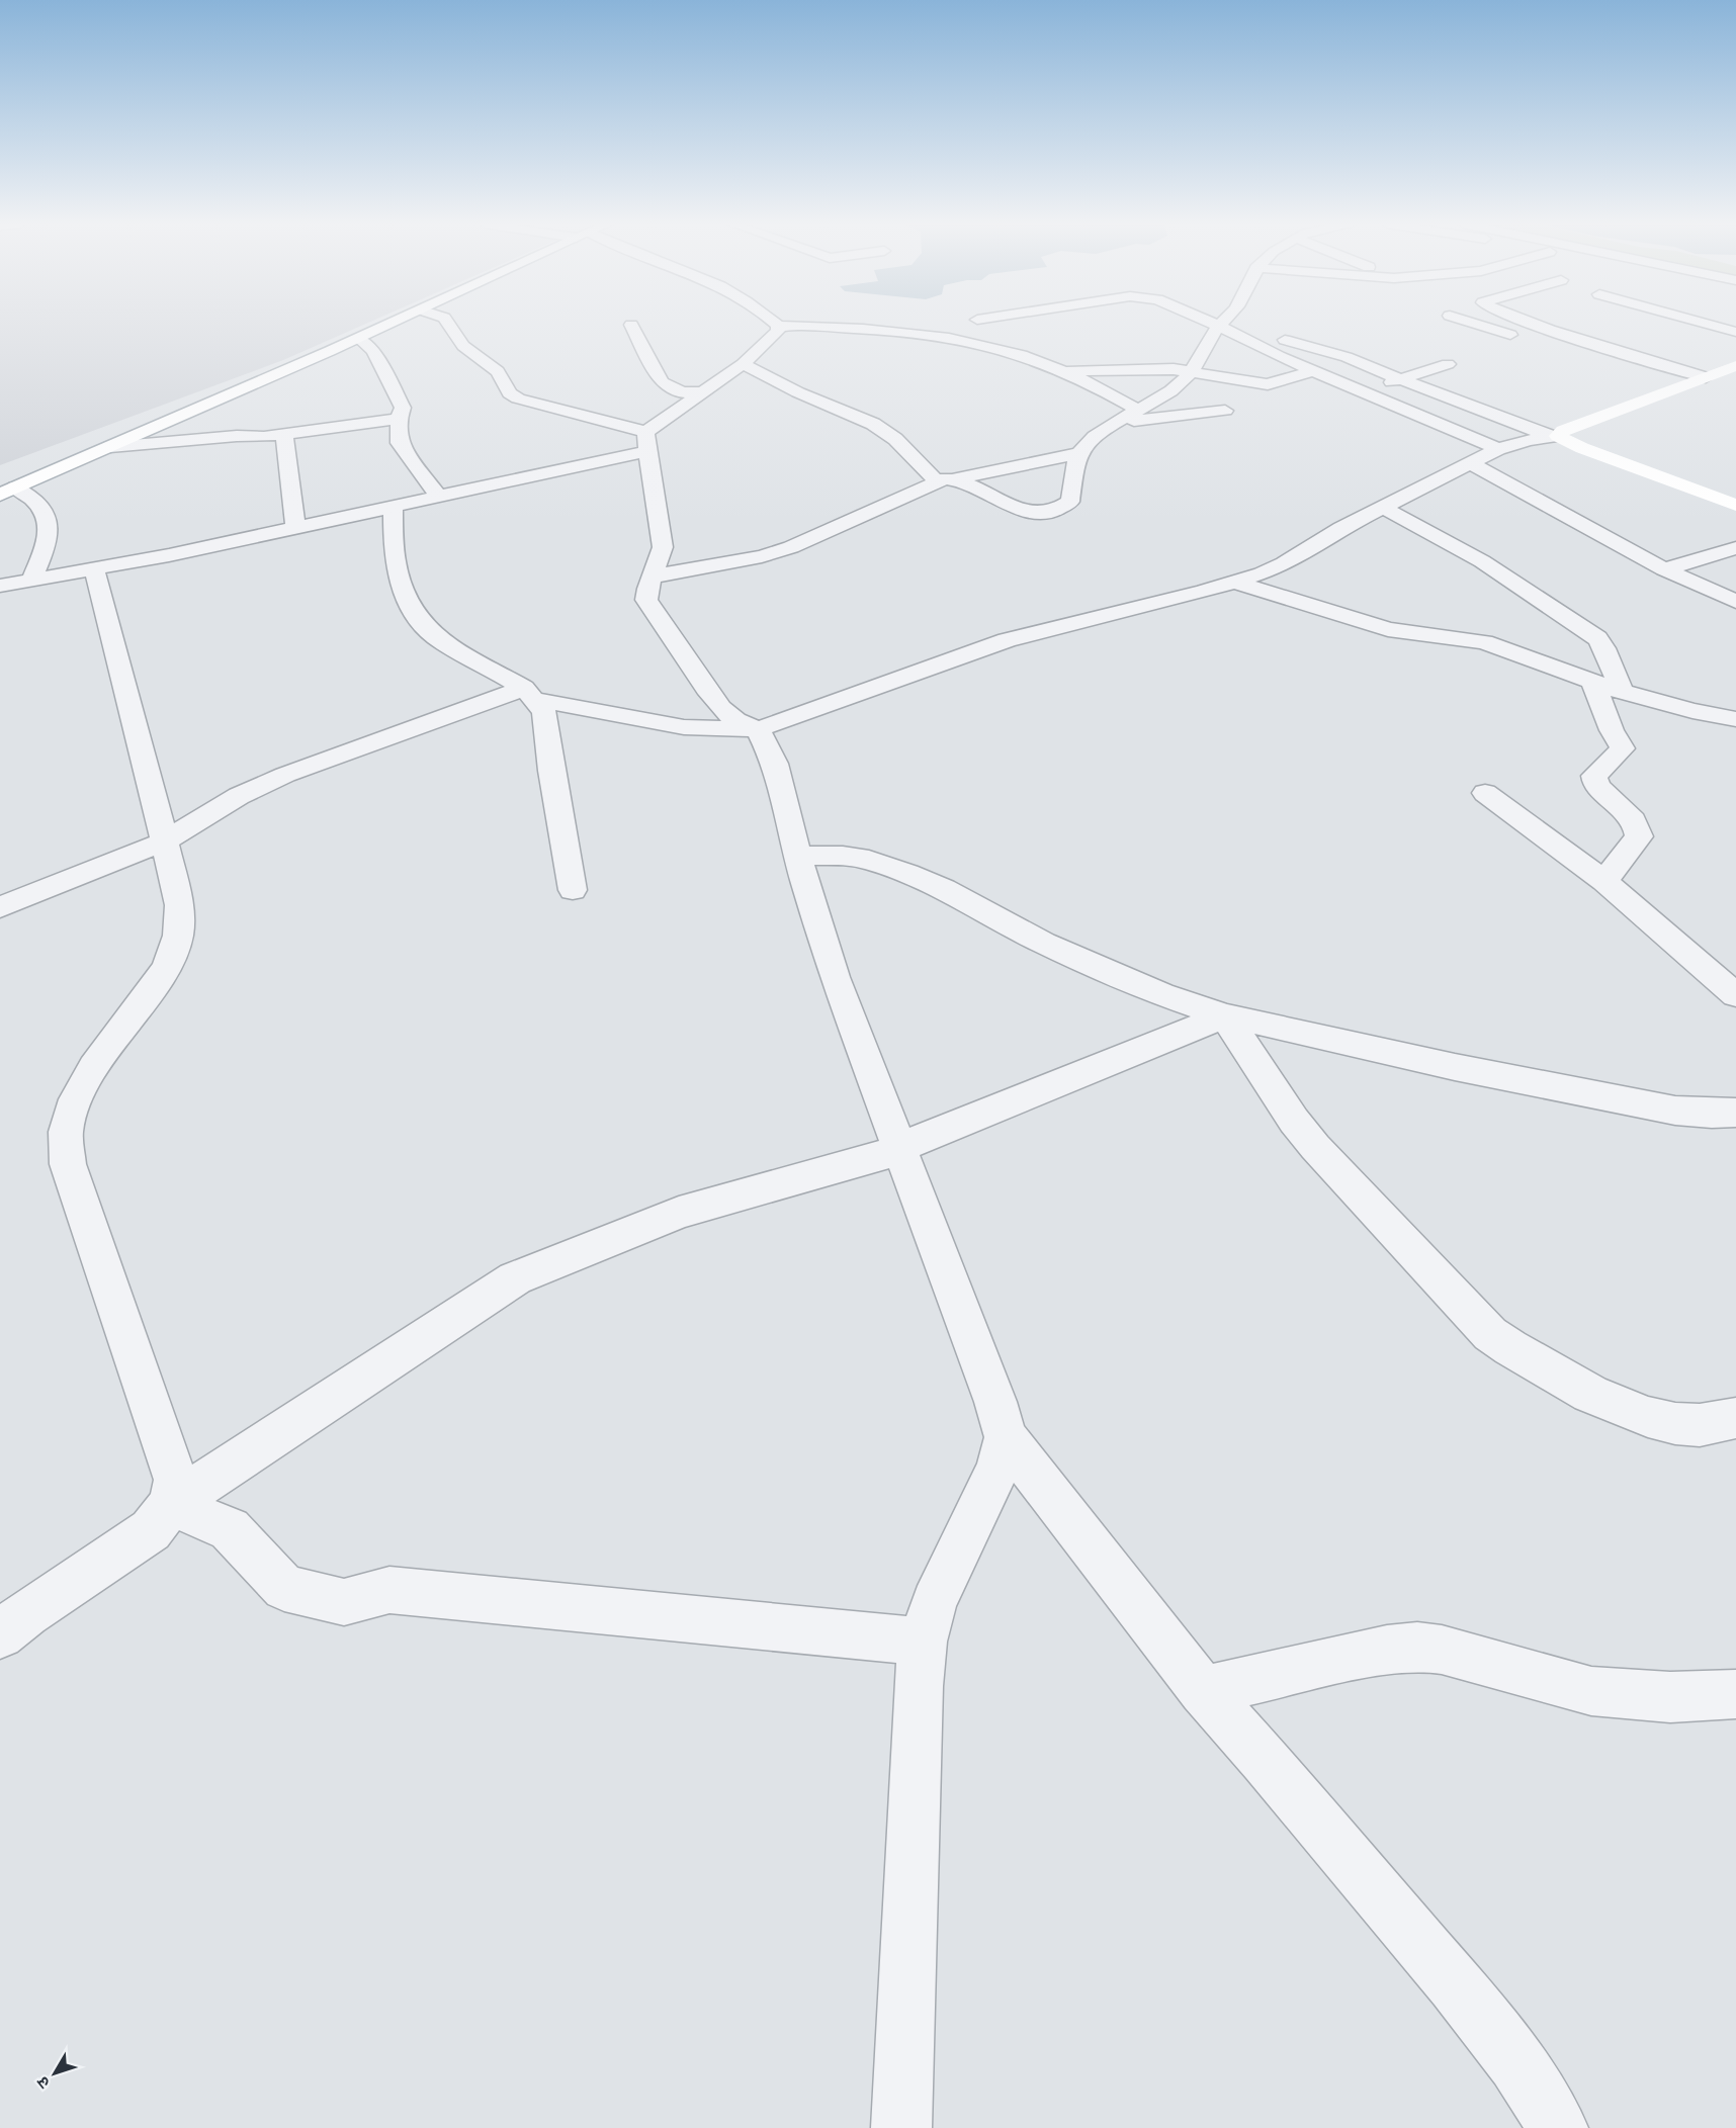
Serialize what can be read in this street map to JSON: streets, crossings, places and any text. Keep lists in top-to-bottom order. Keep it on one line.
{"north":"bottom left"}
